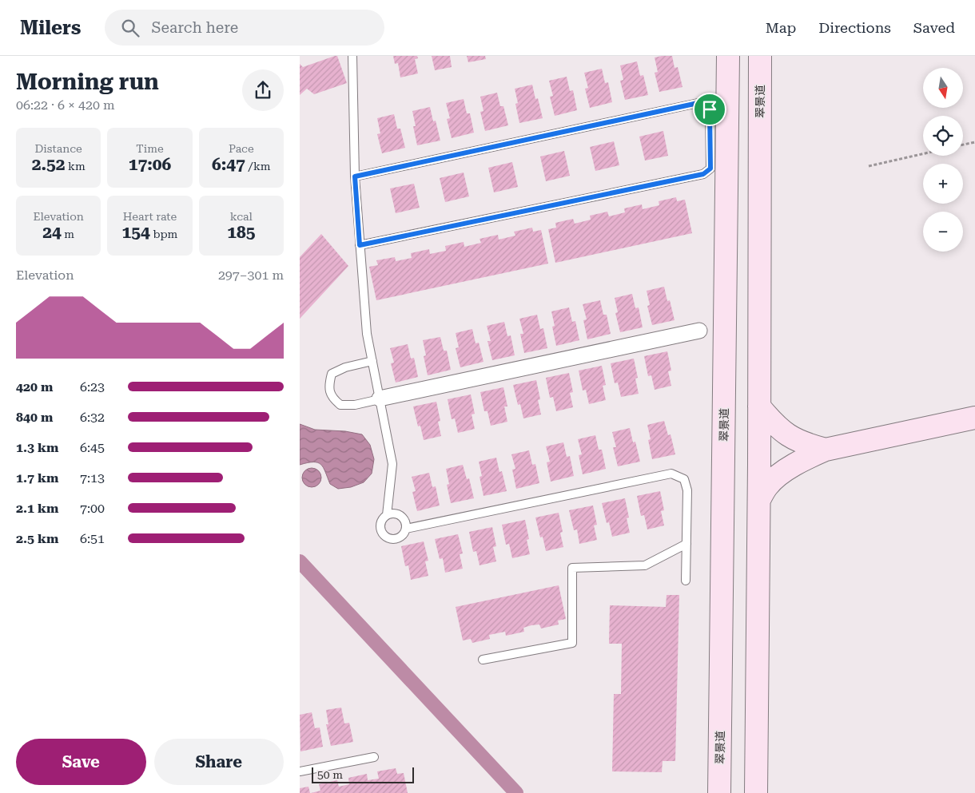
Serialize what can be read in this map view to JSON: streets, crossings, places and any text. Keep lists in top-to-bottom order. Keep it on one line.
{"streets":{"main road":["翠景道"]},"scale_bar":"50 m","north":"bottom","page":{"header":"Milers","search":"Search here","nav":["Map","Directions","Saved"],"heading":["Morning run","06:22 · 6 × 420 m"],"map_buttons":["+","−"],"stats":[["Distance","2.52 km"],["Time","17:06"],["Pace","6:47 /km"],["Elevation","24 m"],["Heart rate","154 bpm"],["kcal","185"]],"chart":["Elevation","297–301 m"],"list":[{"name":"420 m","note":"6:23"},{"name":"840 m","note":"6:32"},{"name":"1.3 km","note":"6:45"},{"name":"1.7 km","note":"7:13"},{"name":"2.1 km","note":"7:00"},{"name":"2.5 km","note":"6:51"}],"buttons":["Save","Share"],"scale":"50 m"}}
